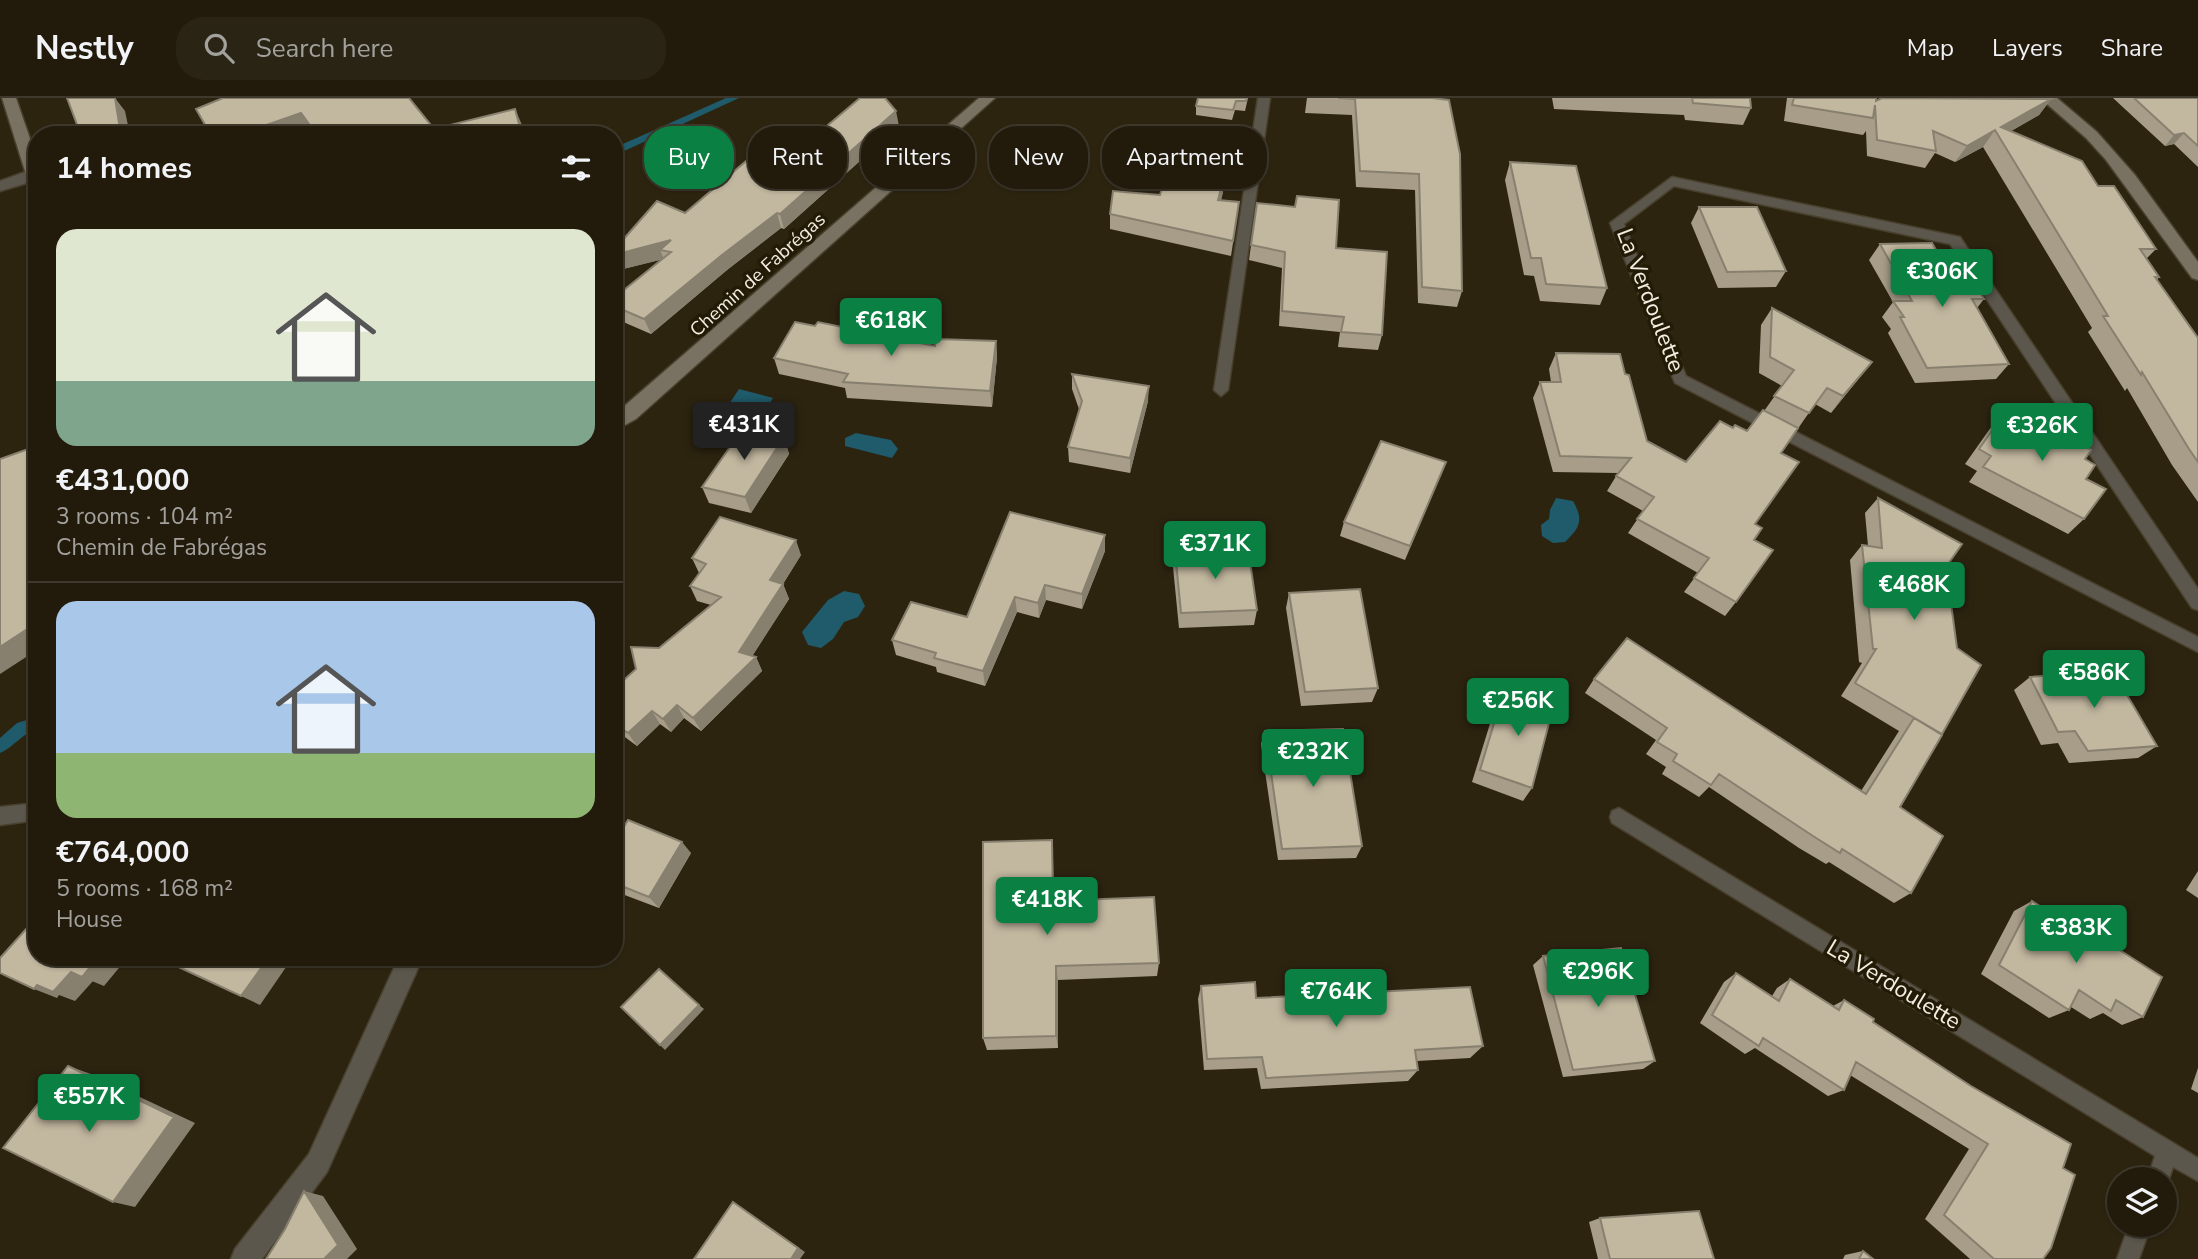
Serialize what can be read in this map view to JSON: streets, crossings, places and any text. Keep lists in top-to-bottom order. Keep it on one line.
{"streets":{"street":["Chemin de Fabrégas"],"lane":["La Verdoulette"]},"page":{"header":"Nestly","search":"Search here","nav":["Map","Layers","Share"],"chip":["Buy","Rent","Filters","New","Apartment"],"heading":"14 homes","list":[{"name":"€431,000","note":"3 rooms · 104 m² · Chemin de Fabrégas"},{"name":"€764,000","note":"5 rooms · 168 m² · House"}],"price":["€306K","€618K","€431K","€326K","€371K","€468K","€586K","€256K","€232K","€418K","€383K","€296K","€764K","€557K"]}}
